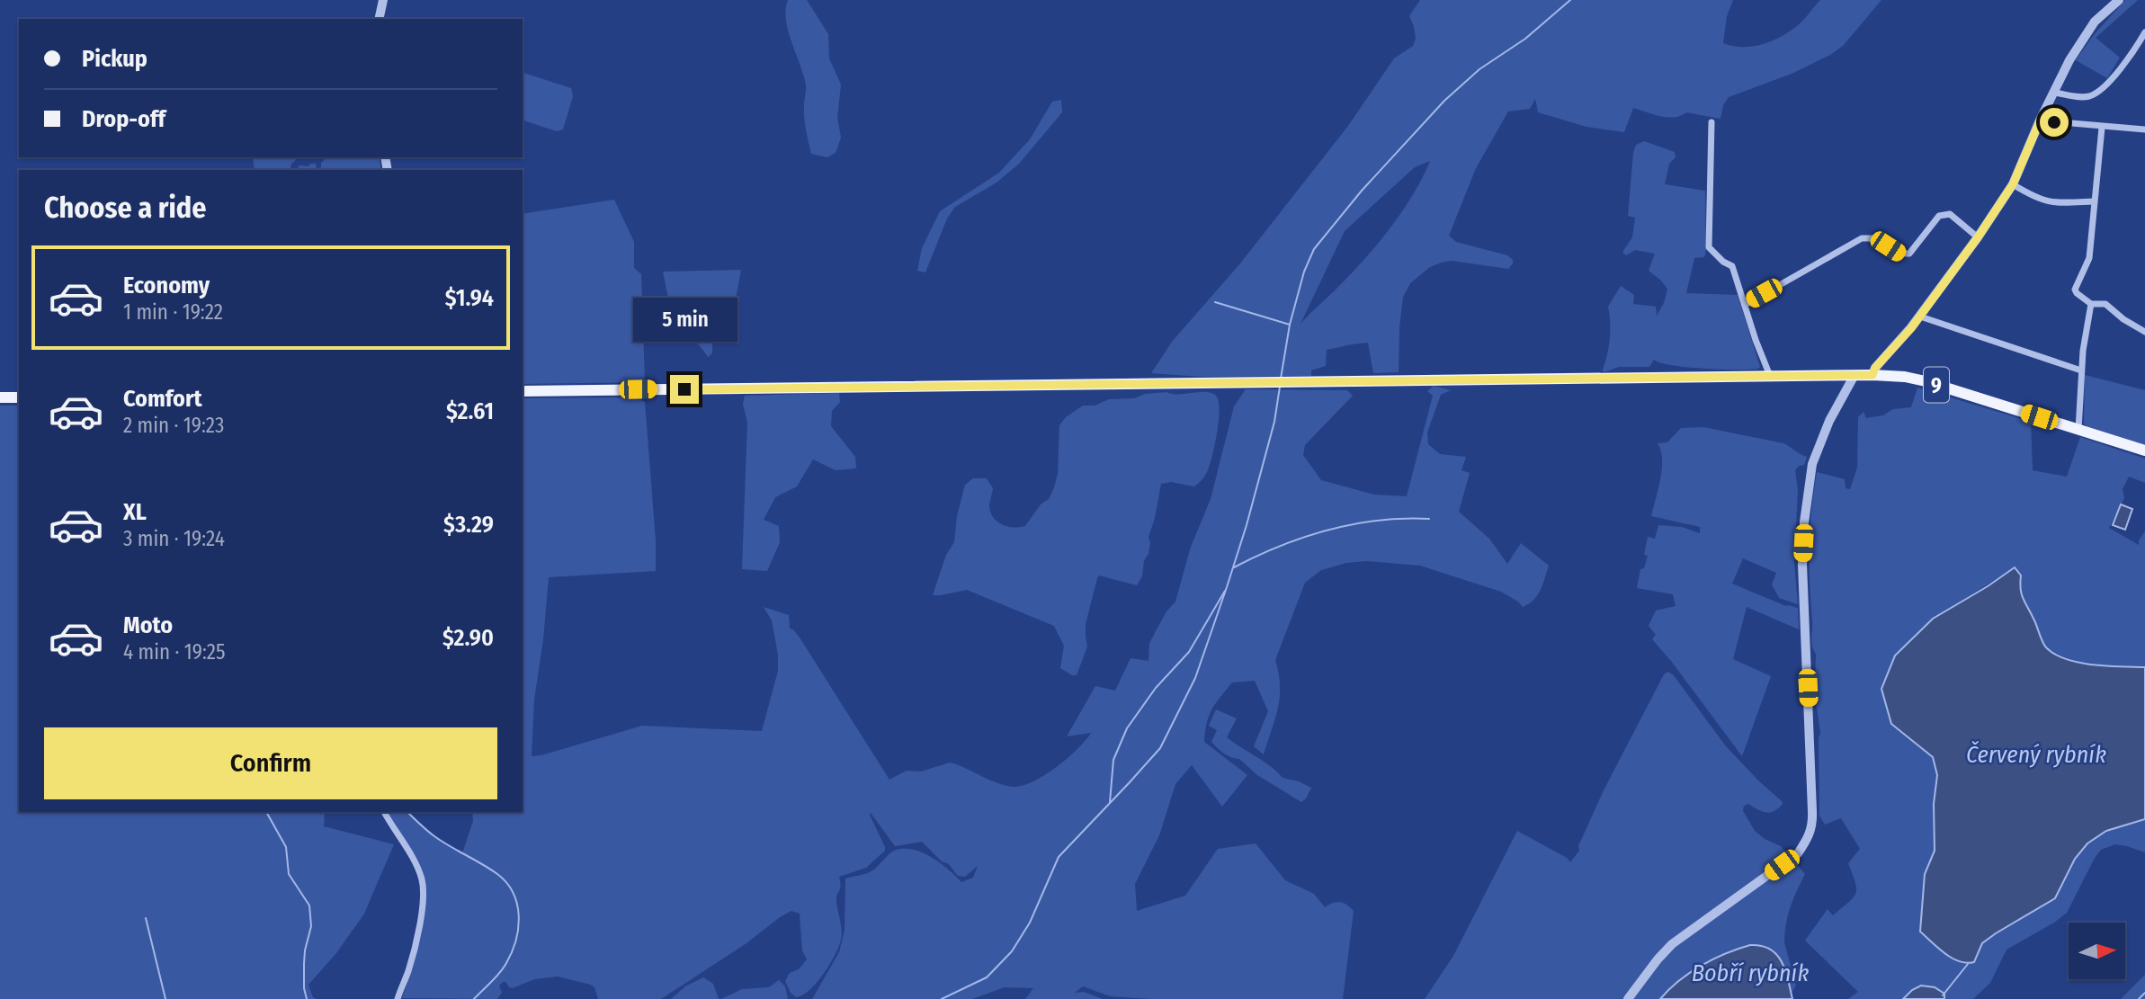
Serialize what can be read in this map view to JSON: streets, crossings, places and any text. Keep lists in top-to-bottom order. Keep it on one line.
{"streets":{"main road":["9"]},"water":["Červený rybník","Bobří rybník"],"north":"right","page":{"banner":["Pickup","Drop-off"],"heading":"Choose a ride","list":[{"name":"Economy","note":"1 min · 19:22","value":"$1.94"},{"name":"Comfort","note":"2 min · 19:23","value":"$2.61"},{"name":"XL","note":"3 min · 19:24","value":"$3.29"},{"name":"Moto","note":"4 min · 19:25","value":"$2.90"}],"bubble":"5 min","buttons":"Confirm"}}
